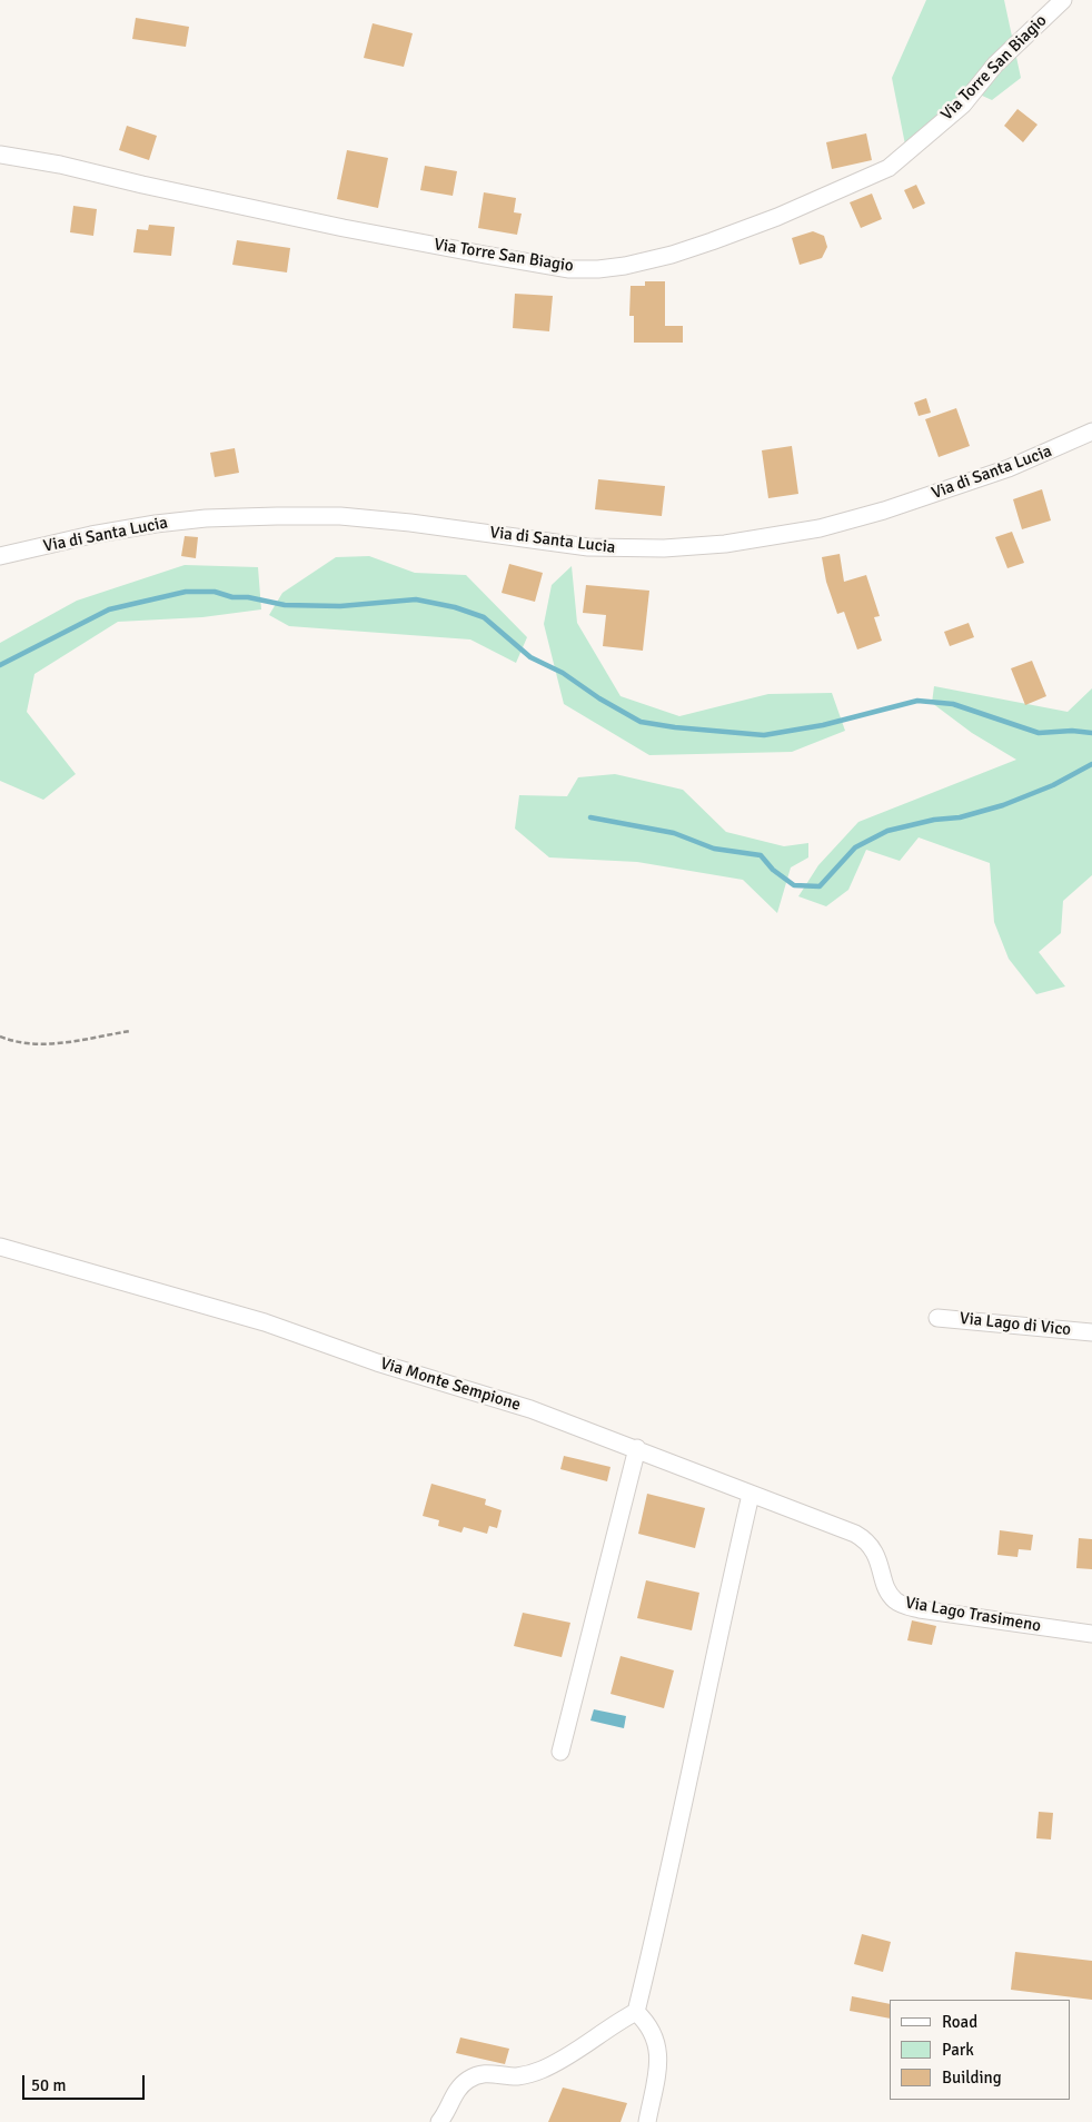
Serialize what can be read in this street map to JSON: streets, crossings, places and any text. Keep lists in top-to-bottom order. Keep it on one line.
{"streets":{"street":["Via Torre San Biagio","Via di Santa Lucia","Via Lago di Vico","Via Monte Sempione","Via Lago Trasimeno"]},"crossings":[["Via Monte Sempione","Via Lago Trasimeno"]],"legend":["Road","Park","Building"],"scale_bar":"50 m"}
